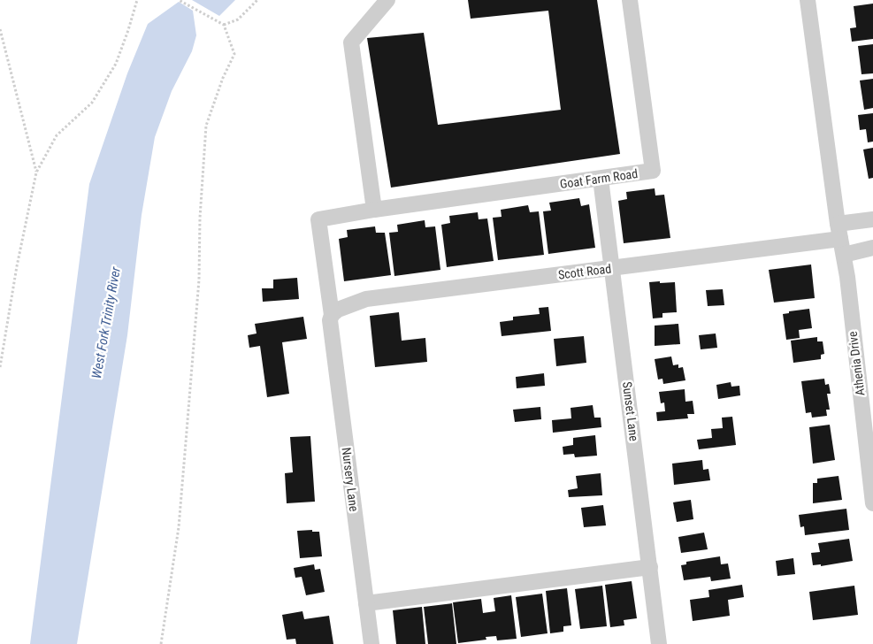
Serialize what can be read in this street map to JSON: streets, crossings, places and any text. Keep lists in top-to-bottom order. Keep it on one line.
{"streets":{"street":["Goat Farm Road","Scott Road","Athenia Drive","Sunset Lane","Nursery Lane"]},"crossings":[["Goat Farm Road","Scott Road"],["Goat Farm Road","Sunset Lane"],["Goat Farm Road","Nursery Lane"],["Scott Road","Athenia Drive"],["Scott Road","Sunset Lane"],["Scott Road","Nursery Lane"]],"water":["West Fork Trinity River"]}
